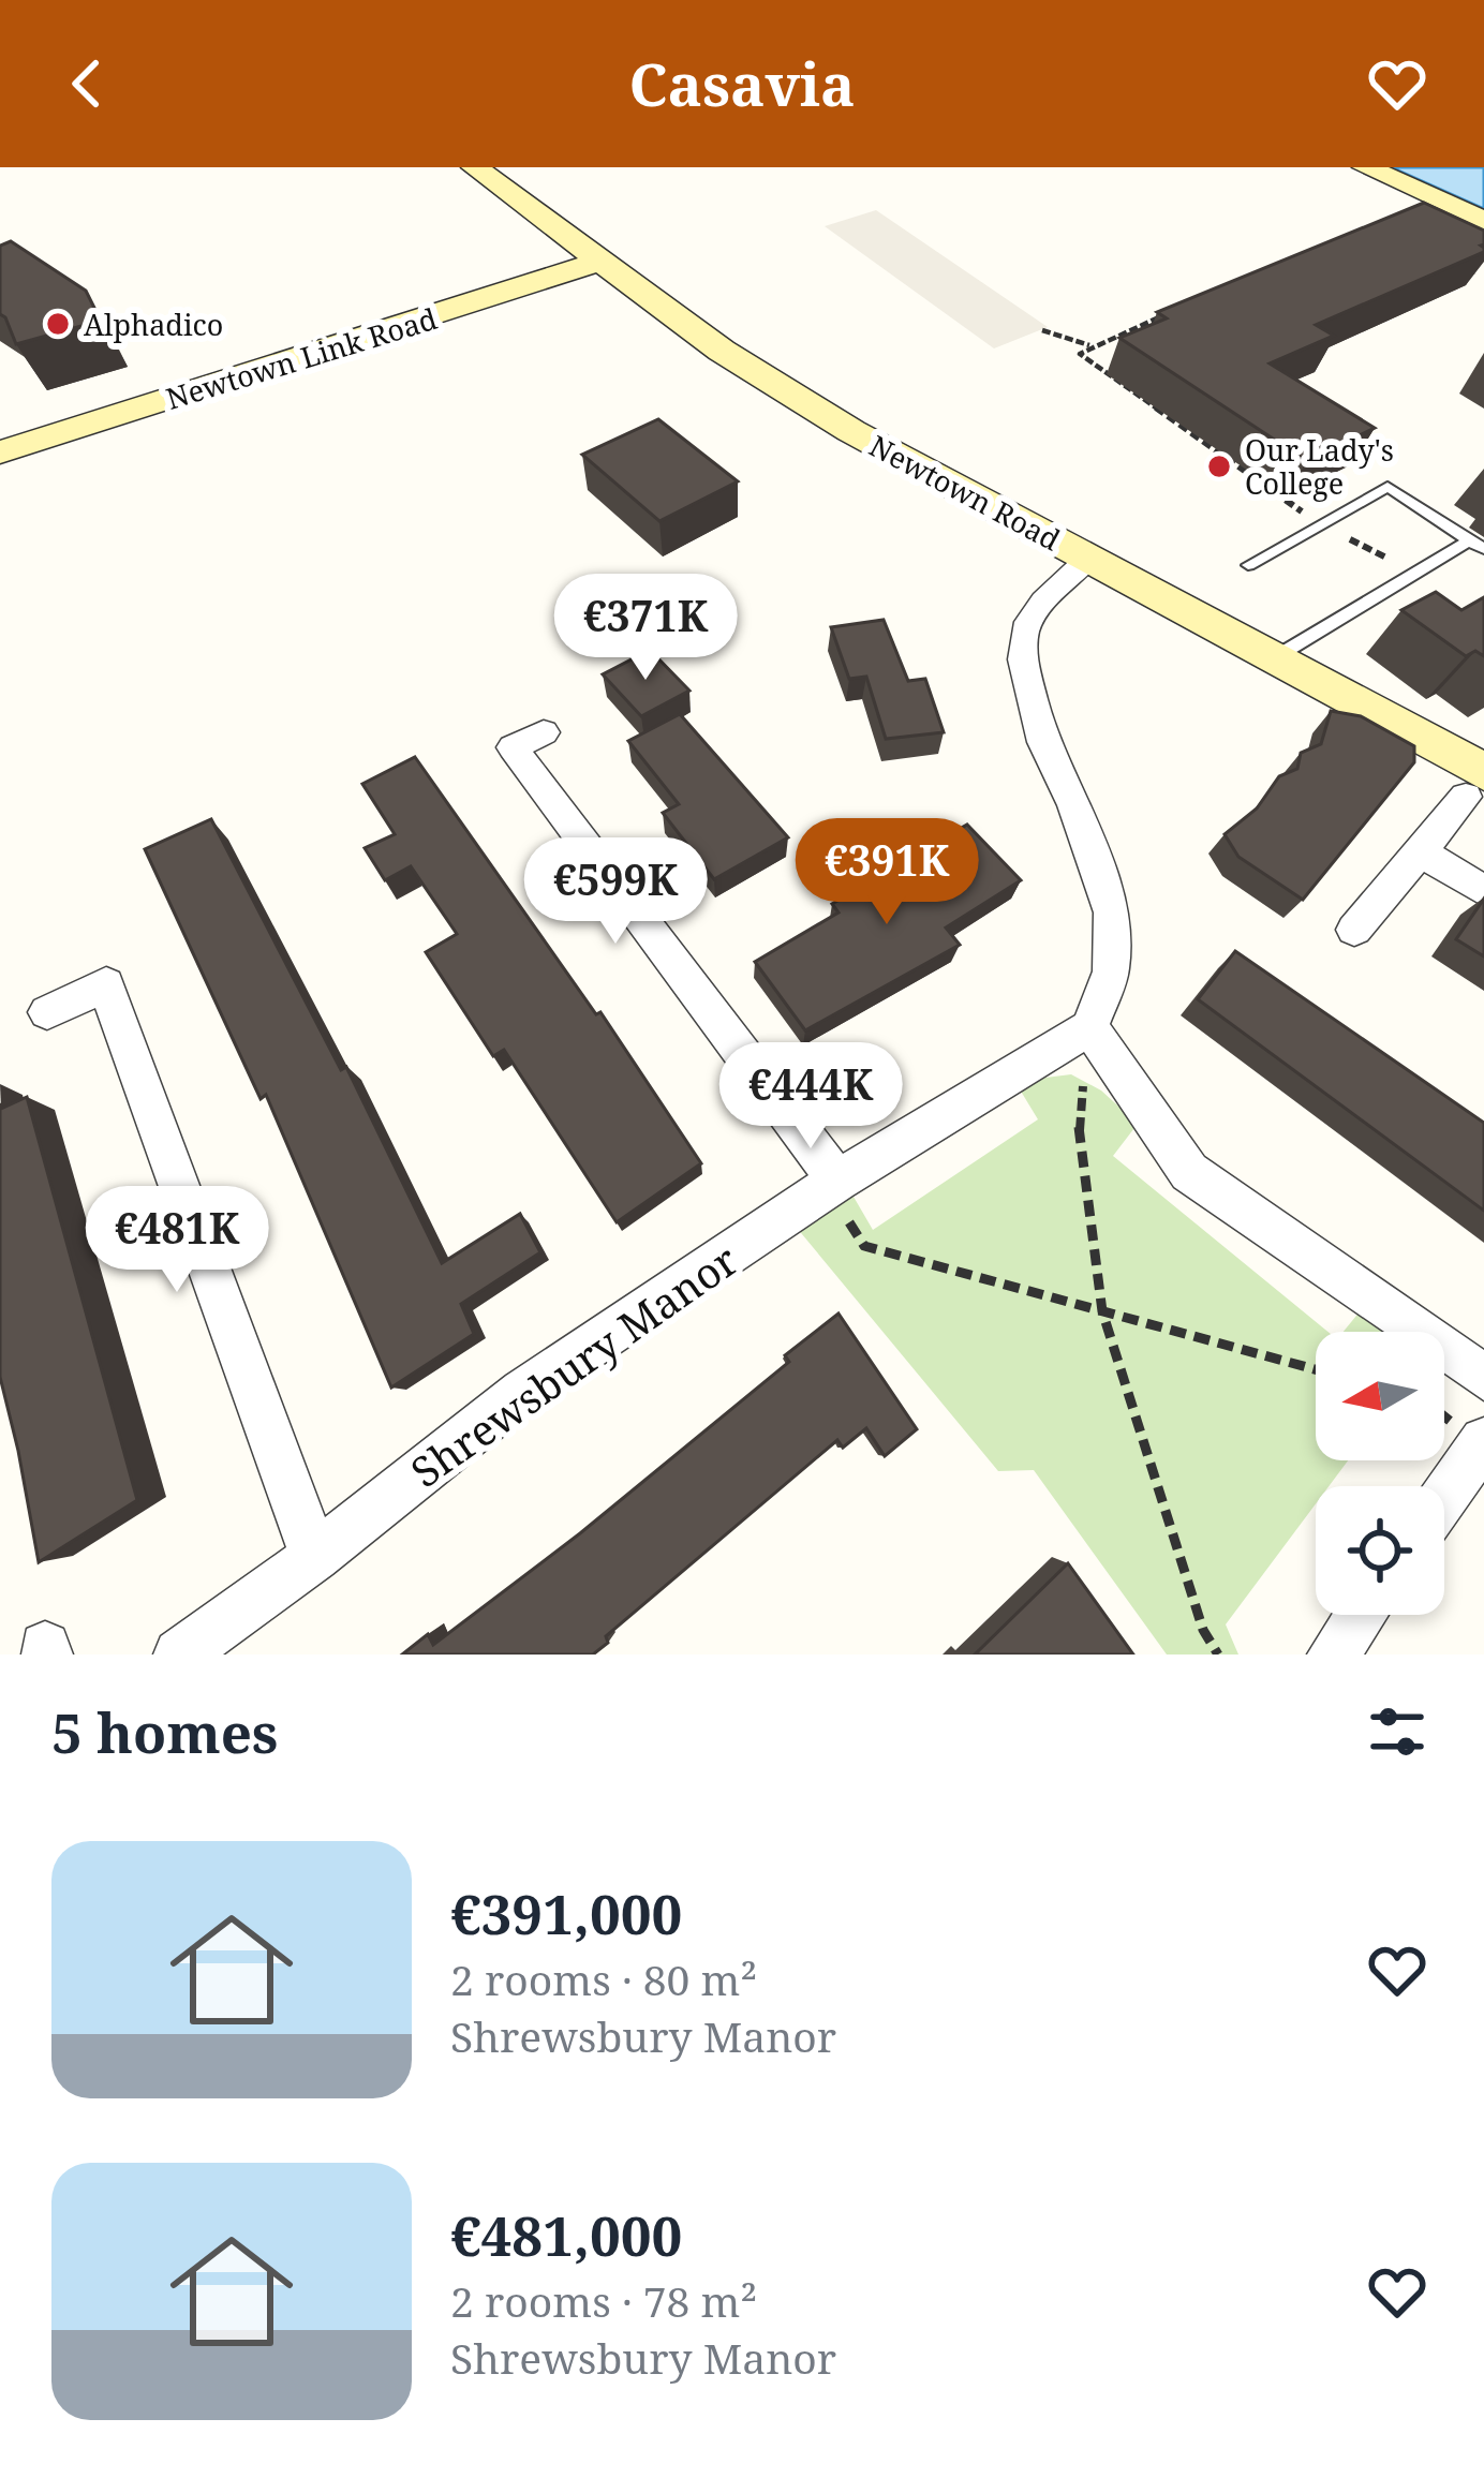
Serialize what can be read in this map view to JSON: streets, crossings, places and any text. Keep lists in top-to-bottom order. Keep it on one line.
{"streets":{"street":["Newtown Link Road","Newtown Road","Shrewsbury Manor"]},"crossings":[["Newtown Link Road","Newtown Road"]],"places":["Alphadico","Our Lady's College"],"north":"left","page":{"header":"Casavia","price":["€371K","€391K","€599K","€444K","€481K"],"heading":"5 homes","list":[{"name":"€391,000","note":"2 rooms · 80 m² · Shrewsbury Manor"},{"name":"€481,000","note":"2 rooms · 78 m² · Shrewsbury Manor"}]}}
